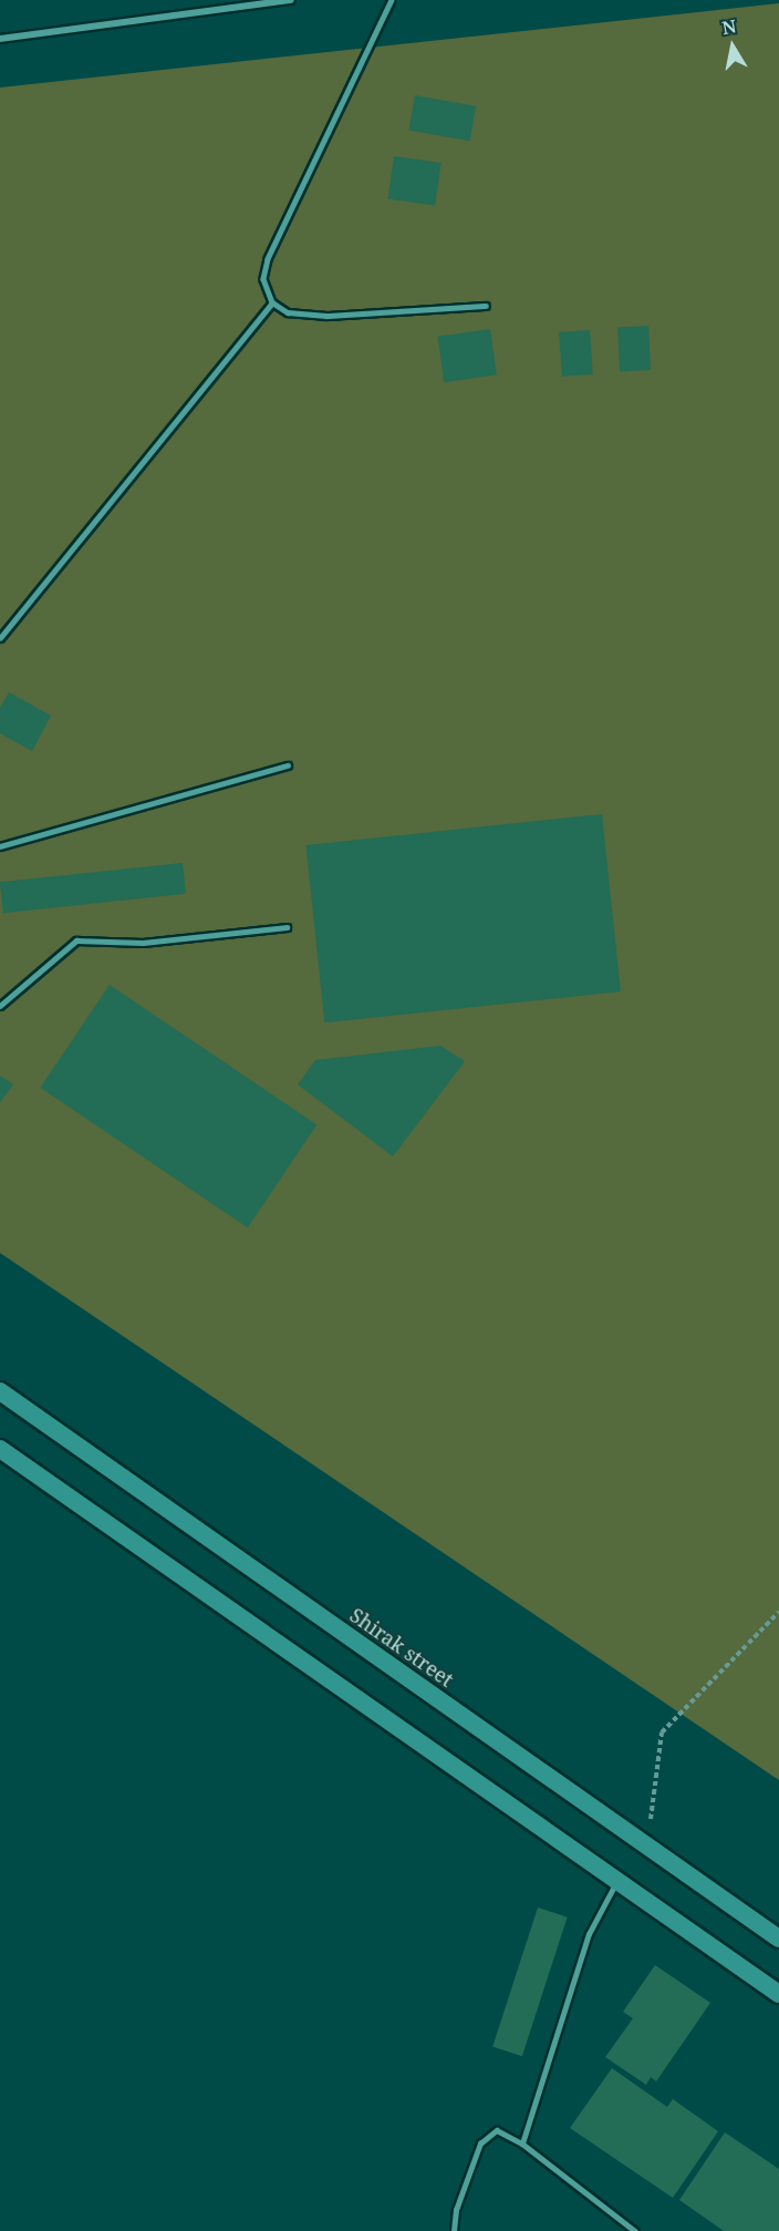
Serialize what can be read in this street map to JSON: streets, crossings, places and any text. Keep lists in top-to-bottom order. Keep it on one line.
{"streets":{"highway":["Shirak street"]},"north":"top"}
